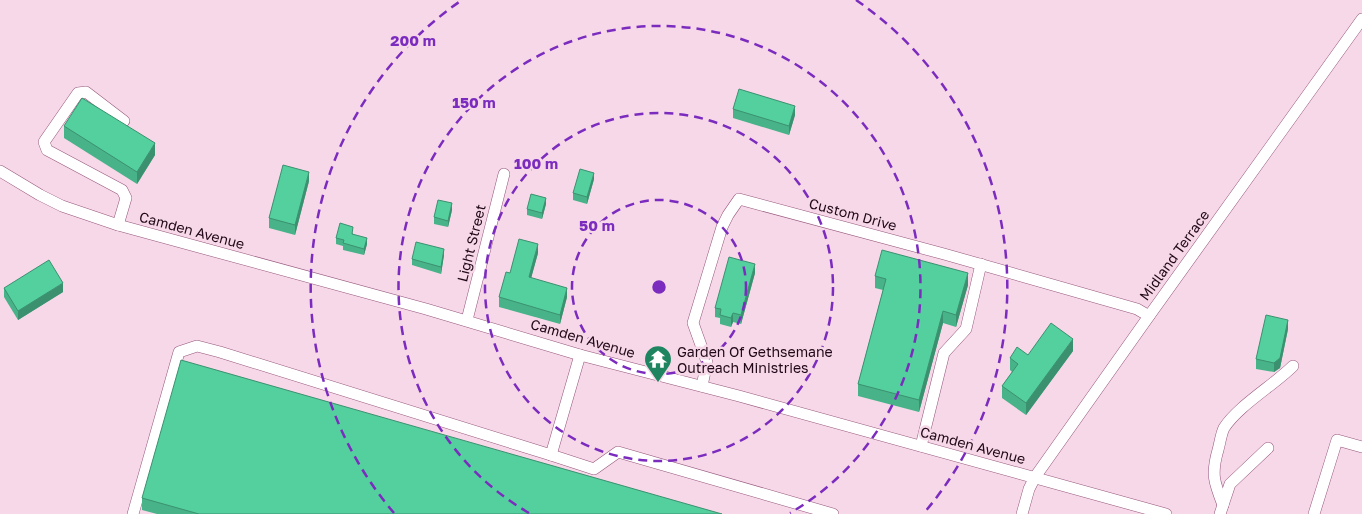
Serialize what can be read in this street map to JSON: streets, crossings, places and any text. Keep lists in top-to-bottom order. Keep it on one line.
{"streets":{"street":["Custom Drive","Camden Avenue","Light Street","Midland Terrace"]},"crossings":[["Custom Drive","Camden Avenue"],["Custom Drive","Midland Terrace"],["Camden Avenue","Light Street"],["Camden Avenue","Midland Terrace"]],"places":{"temple":["Garden Of Gethsemane Outreach Ministries"]},"rings":["200 m","150 m","100 m","50 m"]}
